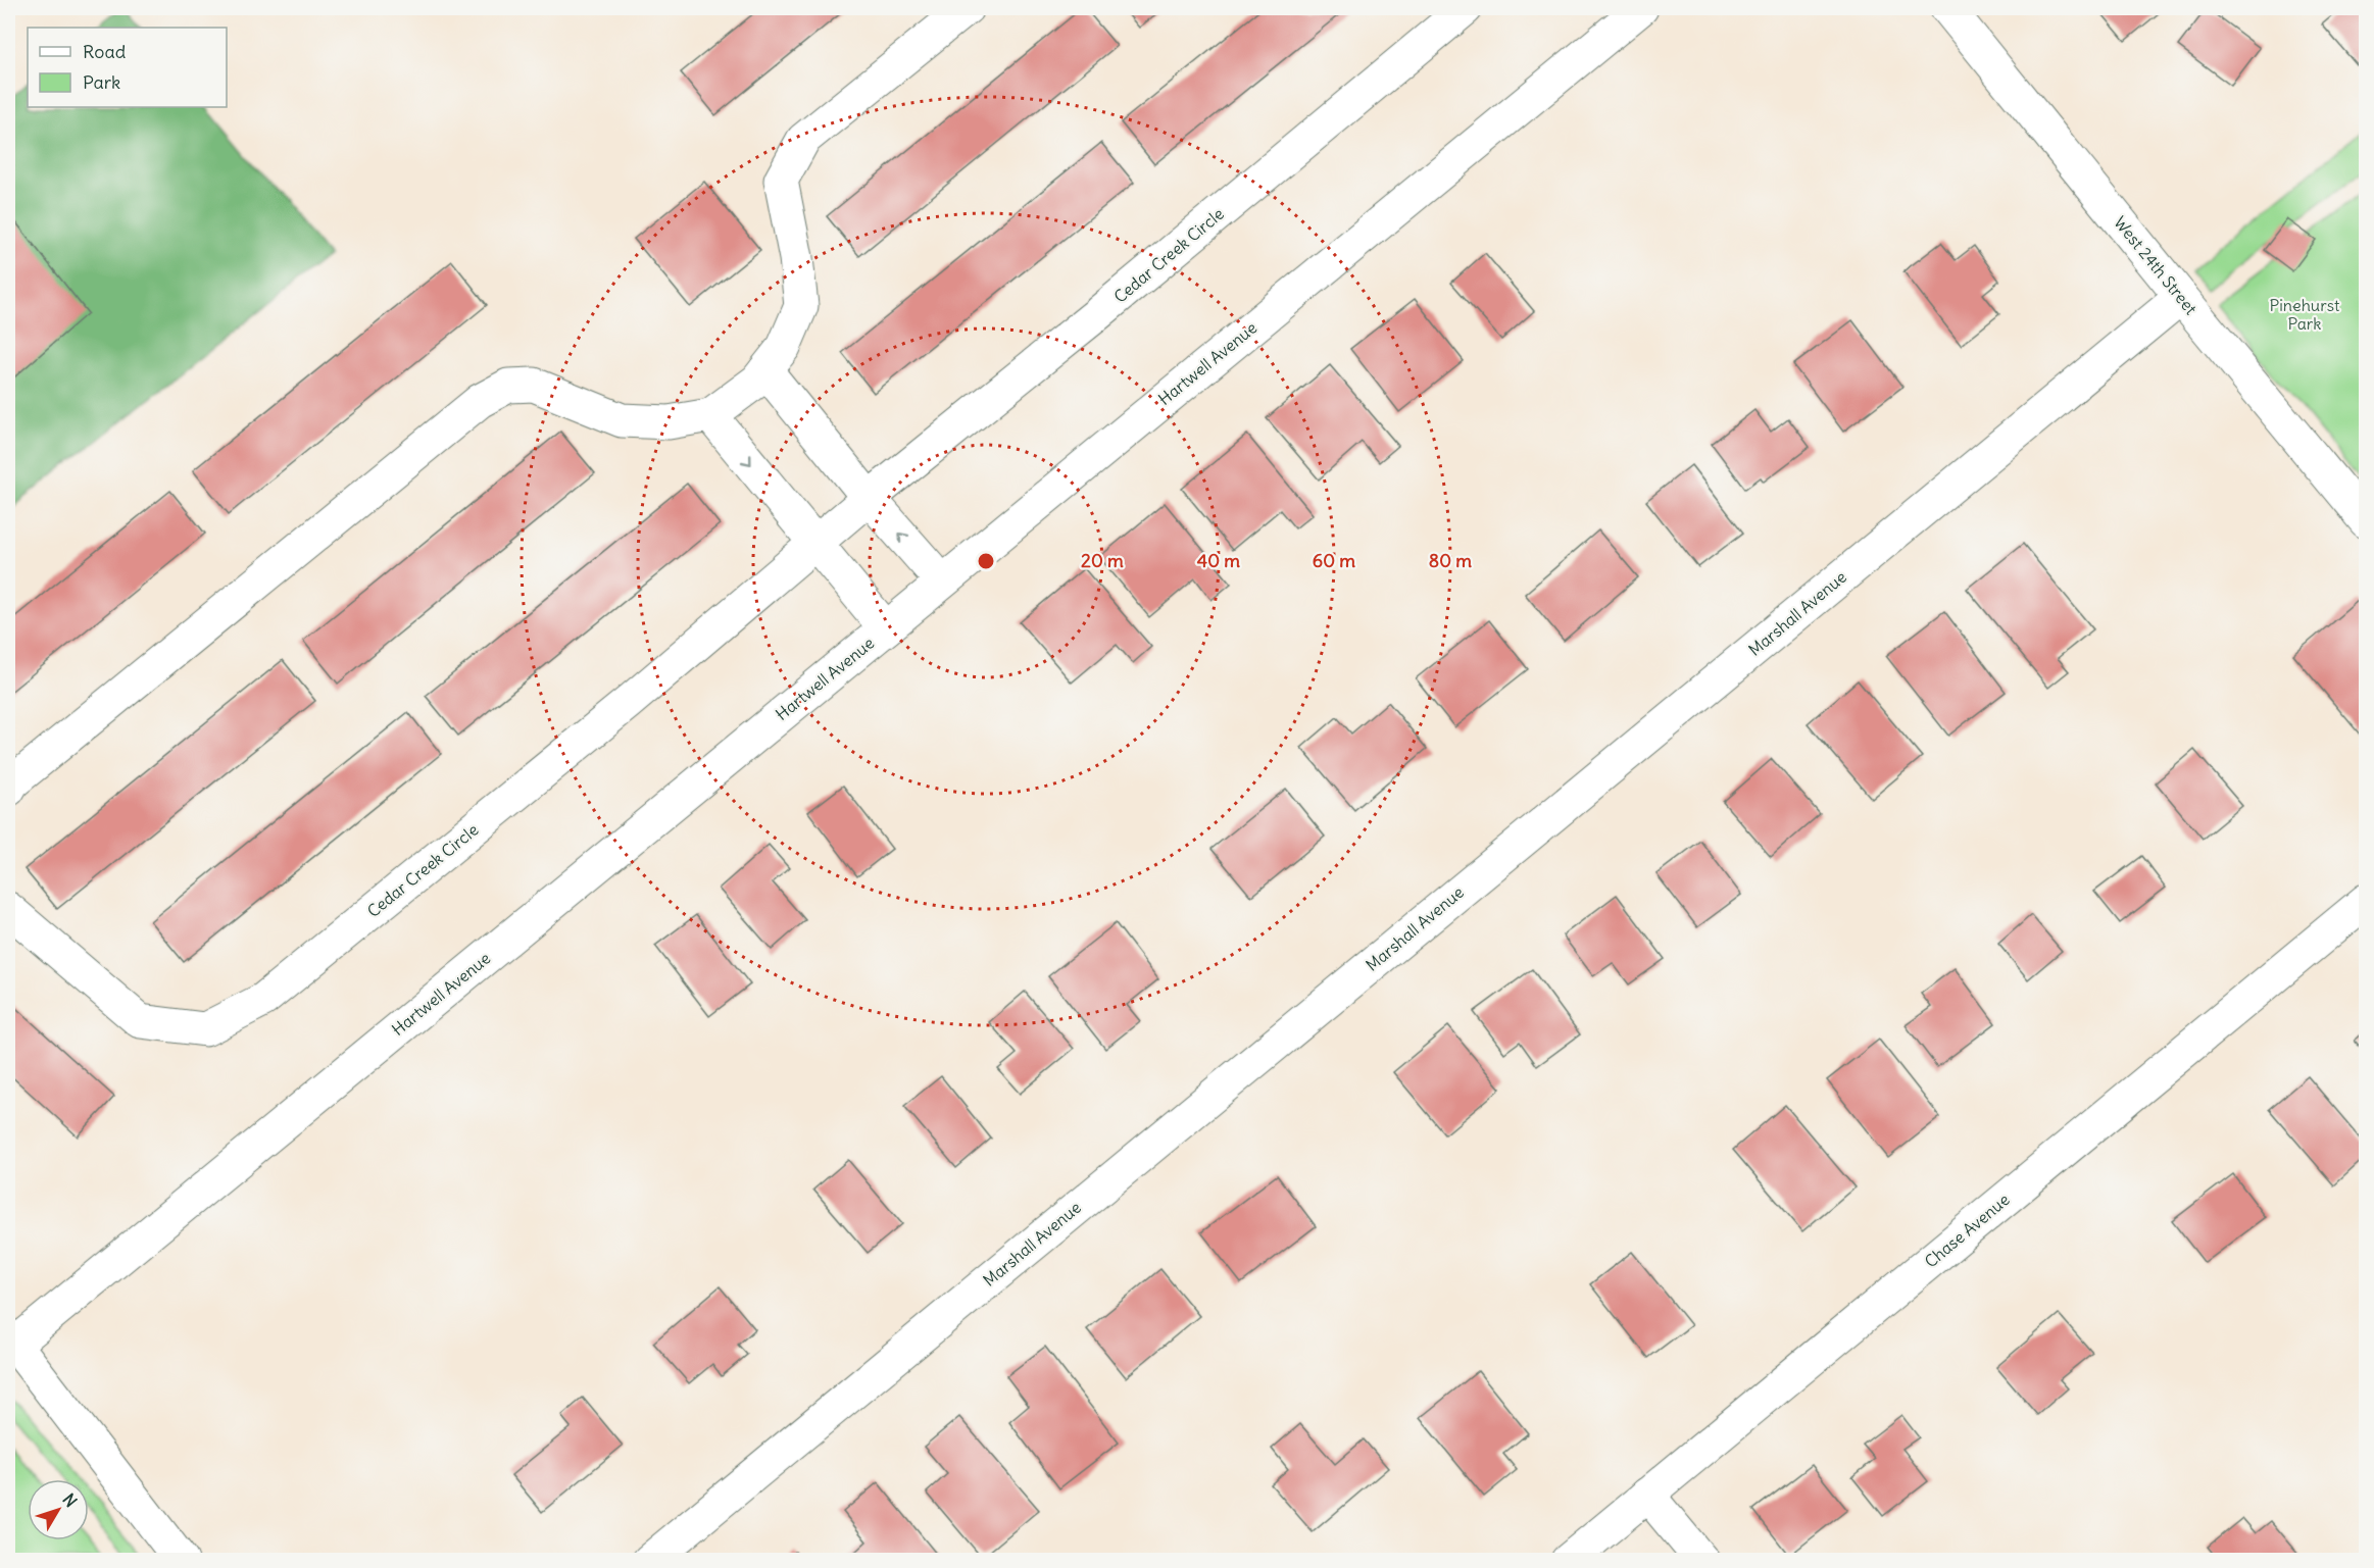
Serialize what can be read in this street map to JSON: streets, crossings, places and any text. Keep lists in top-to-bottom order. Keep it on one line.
{"streets":{"street":["Cedar Creek Circle","West 24th Street","Hartwell Avenue","Marshall Avenue","Chase Avenue"]},"crossings":[["West 24th Street","Marshall Avenue"]],"parks":["Pinehurst Park"],"legend":["Road","Park"],"north":"top right","rings":["20 m","40 m","60 m","80 m"]}
